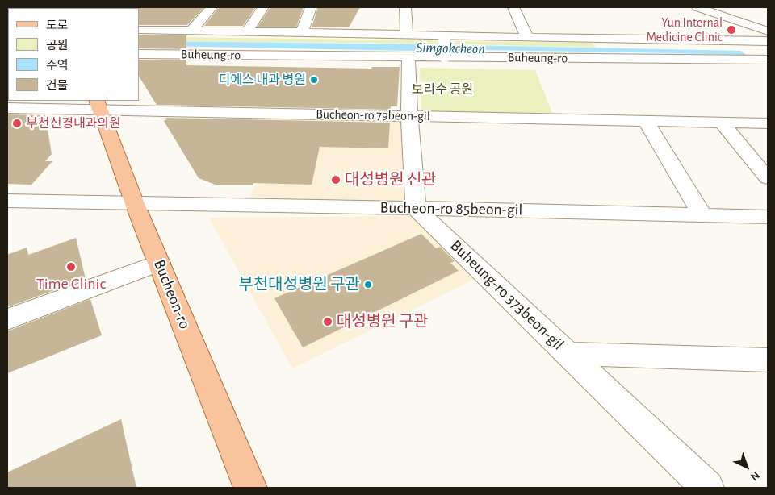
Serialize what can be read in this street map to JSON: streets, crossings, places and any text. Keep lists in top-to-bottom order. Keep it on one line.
{"streets":{"main road":["Bucheon-ro"],"street":["Buheung-ro","Bucheon-ro 79beon-gil","Bucheon-ro 85beon-gil","Buheung-ro 373beon-gil"]},"crossings":[["Bucheon-ro 79beon-gil","Bucheon-ro"],["Bucheon-ro 85beon-gil","Bucheon-ro"],["Bucheon-ro 85beon-gil","Buheung-ro 373beon-gil"]],"water":["Simgokcheon"],"parks":["보리수 공원"],"places":["Yun Internal Medicine Clinic","디에스 내과 병원","부천신경내과의원","대성병원 신관","Time Clinic","부천대성병원 구관","대성병원 구관"],"legend":["도로","공원","수역","건물"],"north":"bottom right"}
